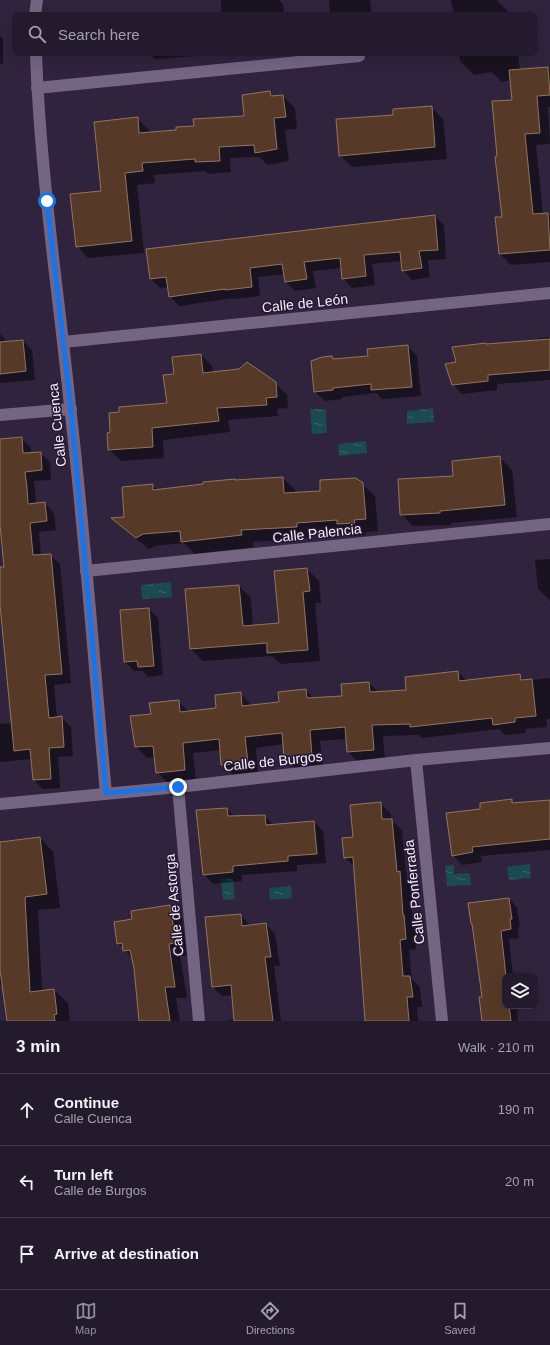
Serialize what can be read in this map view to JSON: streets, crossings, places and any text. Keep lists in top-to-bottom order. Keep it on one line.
{"streets":{"street":["Calle de León","Calle Cuenca","Calle Palencia","Calle de Burgos","Calle Ponferrada","Calle de Astorga"]},"crossings":[["Calle de León","Calle Cuenca"],["Calle Cuenca","Calle Palencia"],["Calle Cuenca","Calle de Burgos"],["Calle de Burgos","Calle Ponferrada"],["Calle de Burgos","Calle de Astorga"]],"page":{"search":"Search here","heading":["3 min","Walk · 210 m"],"list":[["Continue","Calle Cuenca","190 m"],["Turn left","Calle de Burgos","20 m"],"Arrive at destination"],"nav":["Map","Directions","Saved"]}}
